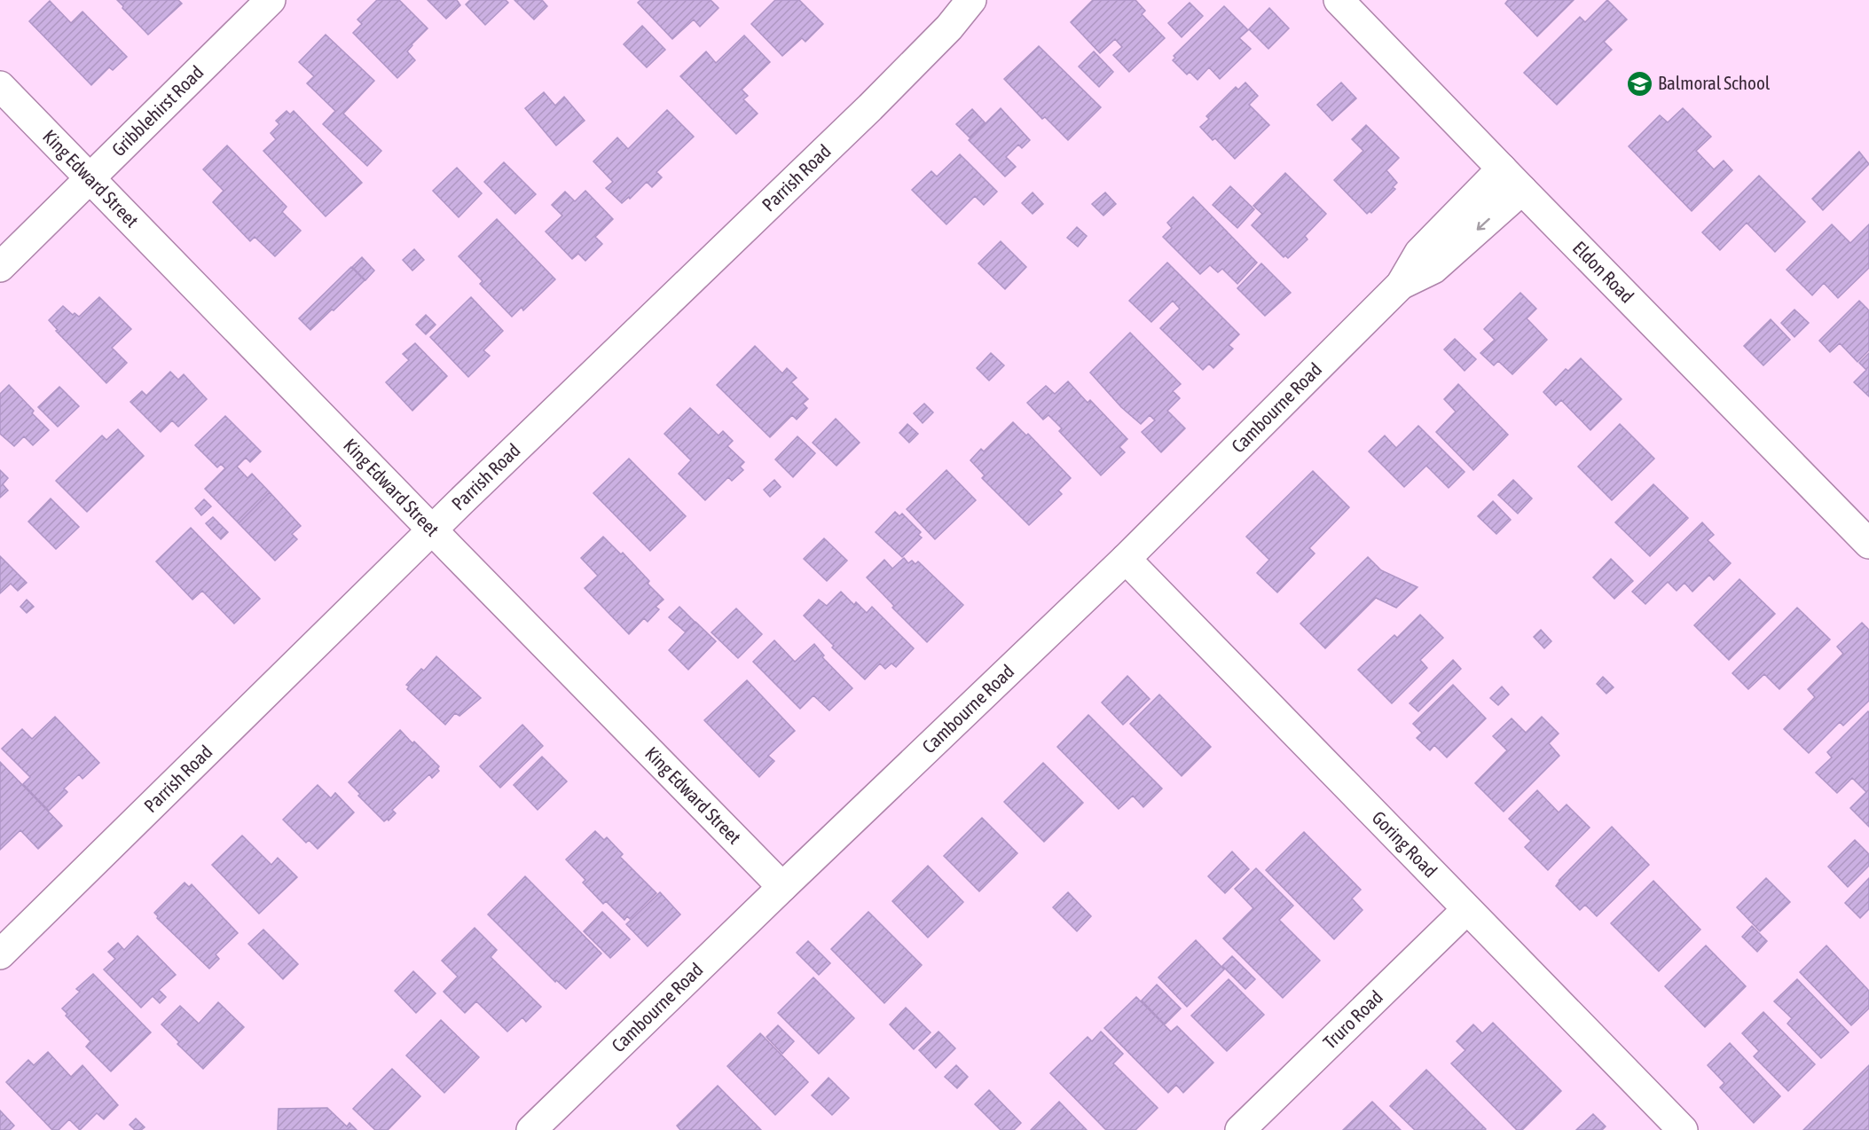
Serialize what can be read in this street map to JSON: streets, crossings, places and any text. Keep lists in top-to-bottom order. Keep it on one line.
{"streets":{"street":["Gribblehirst Road","King Edward Street","Parrish Road","Eldon Road","Cambourne Road","Goring Road","Truro Road"]},"crossings":[["Gribblehirst Road","King Edward Street"],["King Edward Street","Parrish Road"],["King Edward Street","Cambourne Road"],["Eldon Road","Cambourne Road"],["Cambourne Road","Goring Road"],["Goring Road","Truro Road"]],"places":{"school or university":["Balmoral School"]}}
